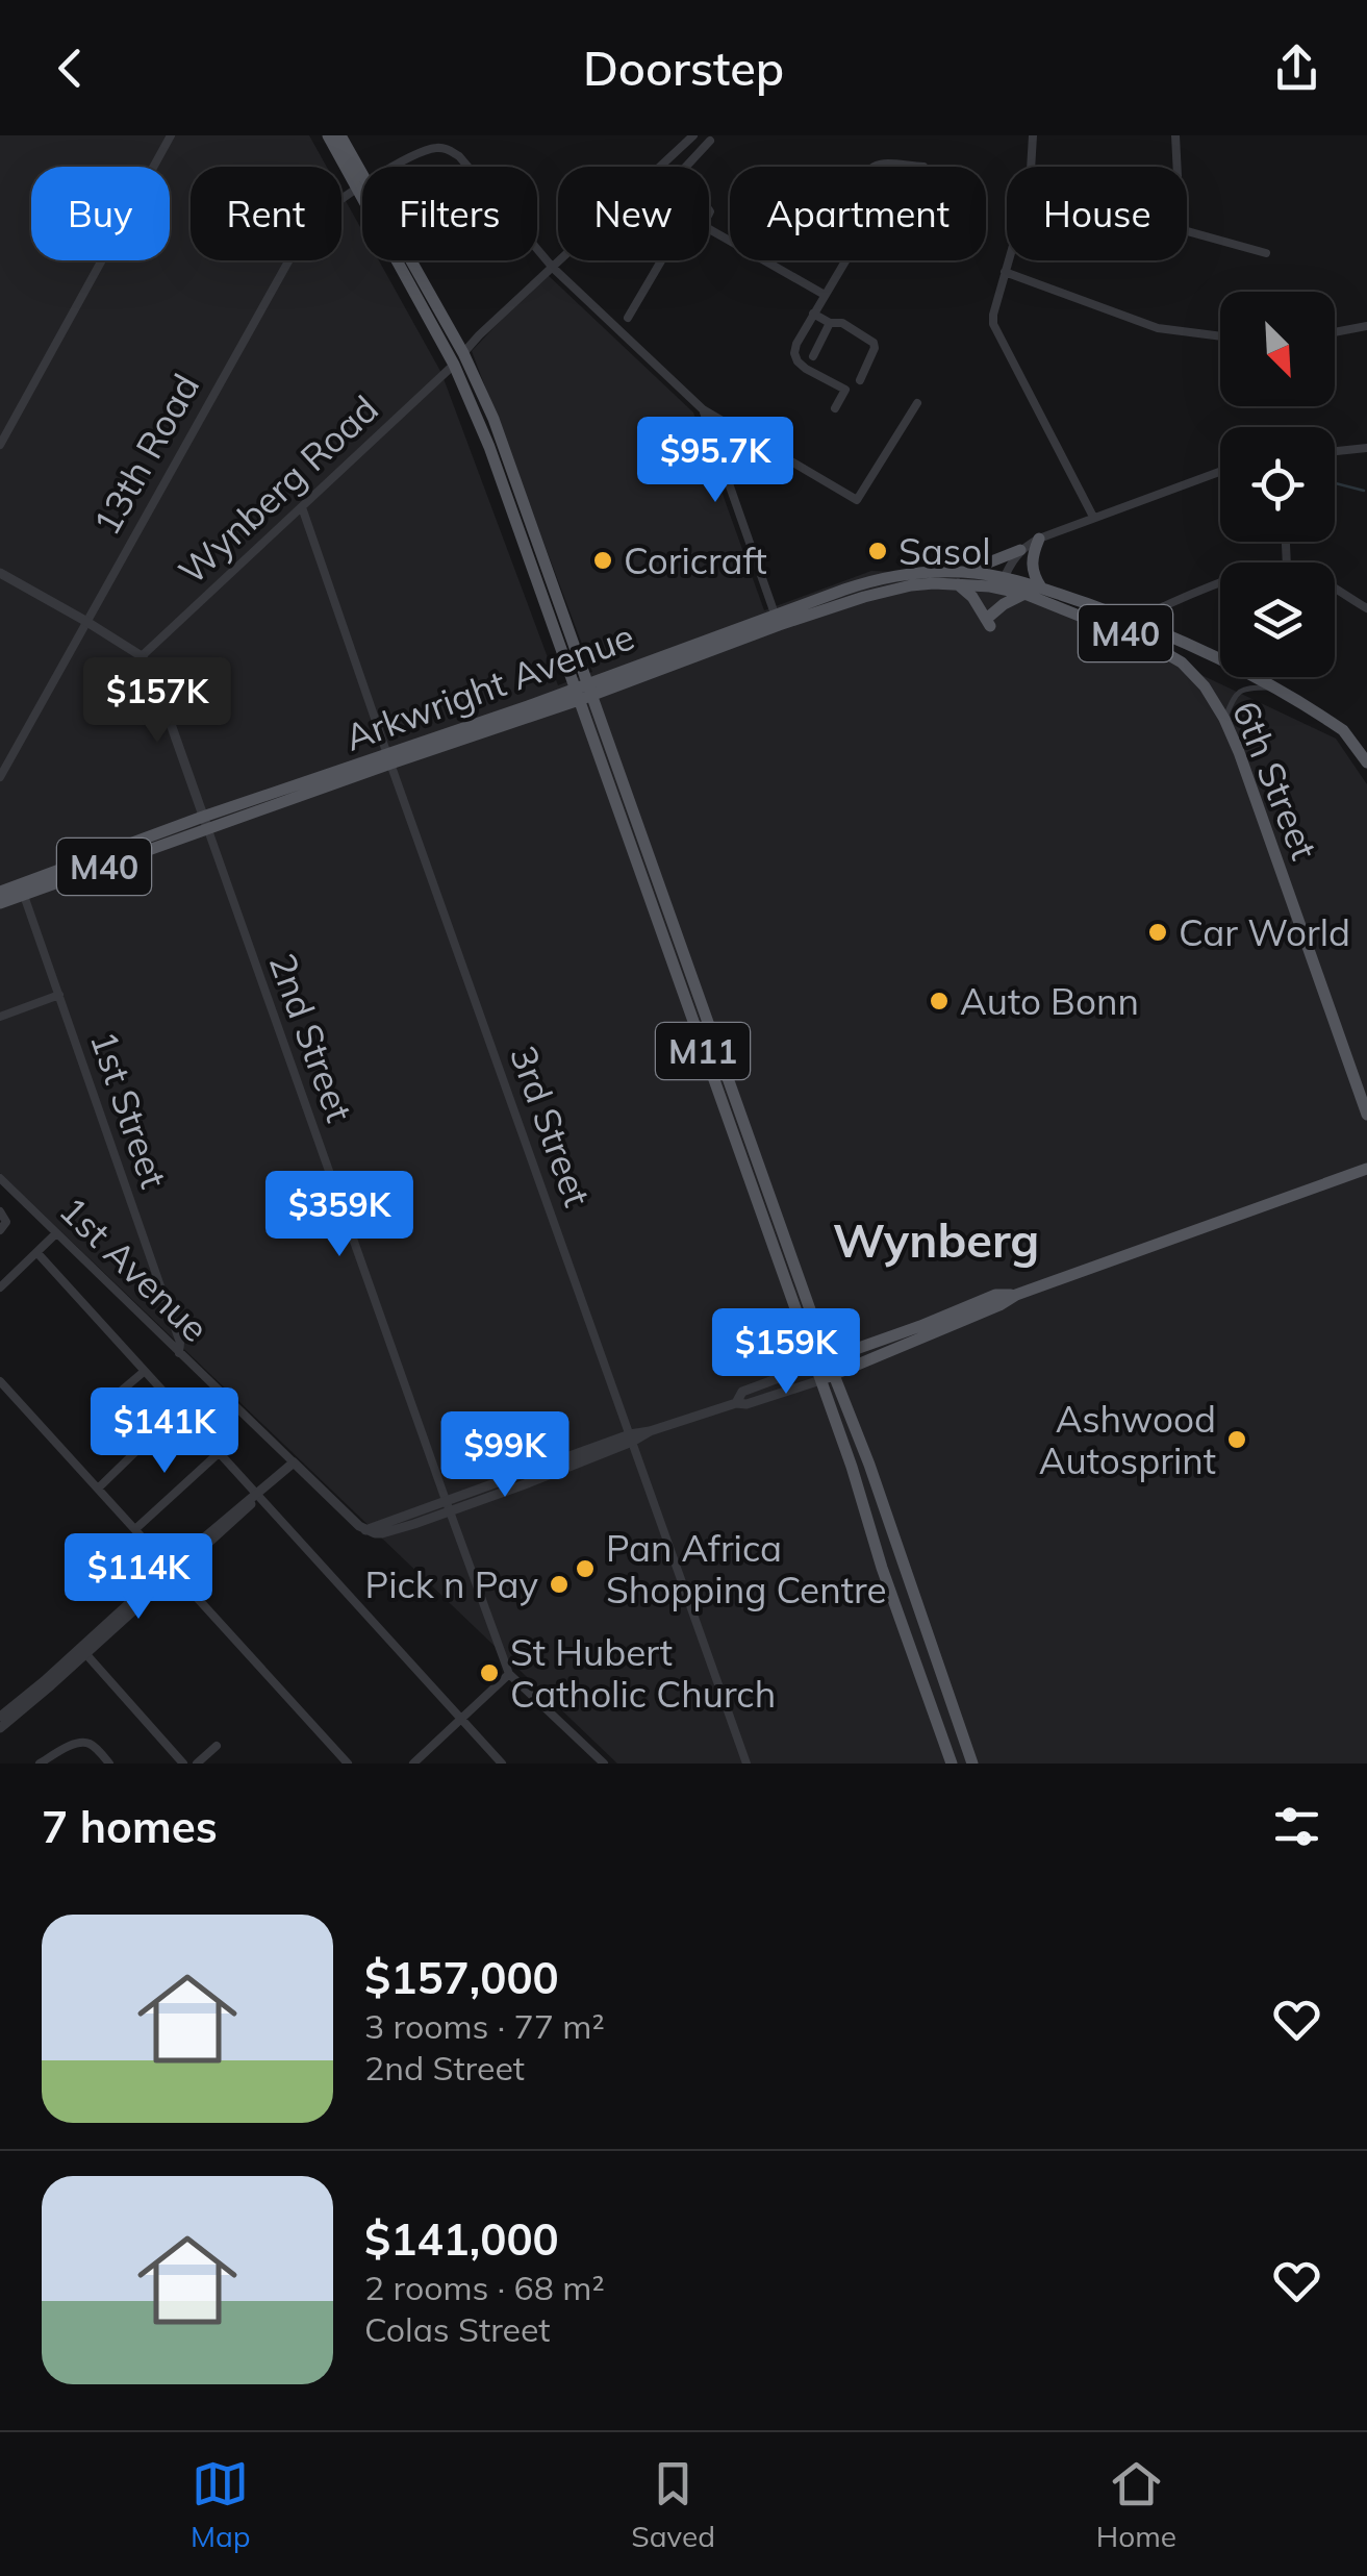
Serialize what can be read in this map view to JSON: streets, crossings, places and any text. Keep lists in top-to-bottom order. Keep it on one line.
{"streets":{"main road":["M40","Arkwright Avenue","6th Street","M11"],"street":["13th Road","Wynberg Road","2nd Street","1st Street","3rd Street","1st Avenue"]},"crossings":[["13th Road","Wynberg Road"],["13th Road","M11"],["Wynberg Road","2nd Street"],["Wynberg Road","M11"],["Wynberg Road","3rd Street"],["M40","Arkwright Avenue"],["M40","6th Street"],["Arkwright Avenue","6th Street"],["Arkwright Avenue","2nd Street"],["Arkwright Avenue","M11"],["Arkwright Avenue","1st Street"],["Arkwright Avenue","3rd Street"],["1st Street","1st Avenue"]],"districts":["Wynberg"],"places":["Sasol","Coricraft","Car World","Auto Bonn","Ashwood Autosprint","Pan Africa Shopping Centre","Pick n Pay","St Hubert Catholic Church"],"north":"bottom right","page":{"header":"Doorstep","chip":["Buy","Rent","Filters","New","Apartment","House"],"price":["$95.7K","$157K","$359K","$159K","$141K","$99K","$114K"],"heading":"7 homes","list":[{"name":"$157,000","note":"3 rooms · 77 m² · 2nd Street"},{"name":"$141,000","note":"2 rooms · 68 m² · Colas Street"}],"tabs":["Map","Saved","Home"]}}
